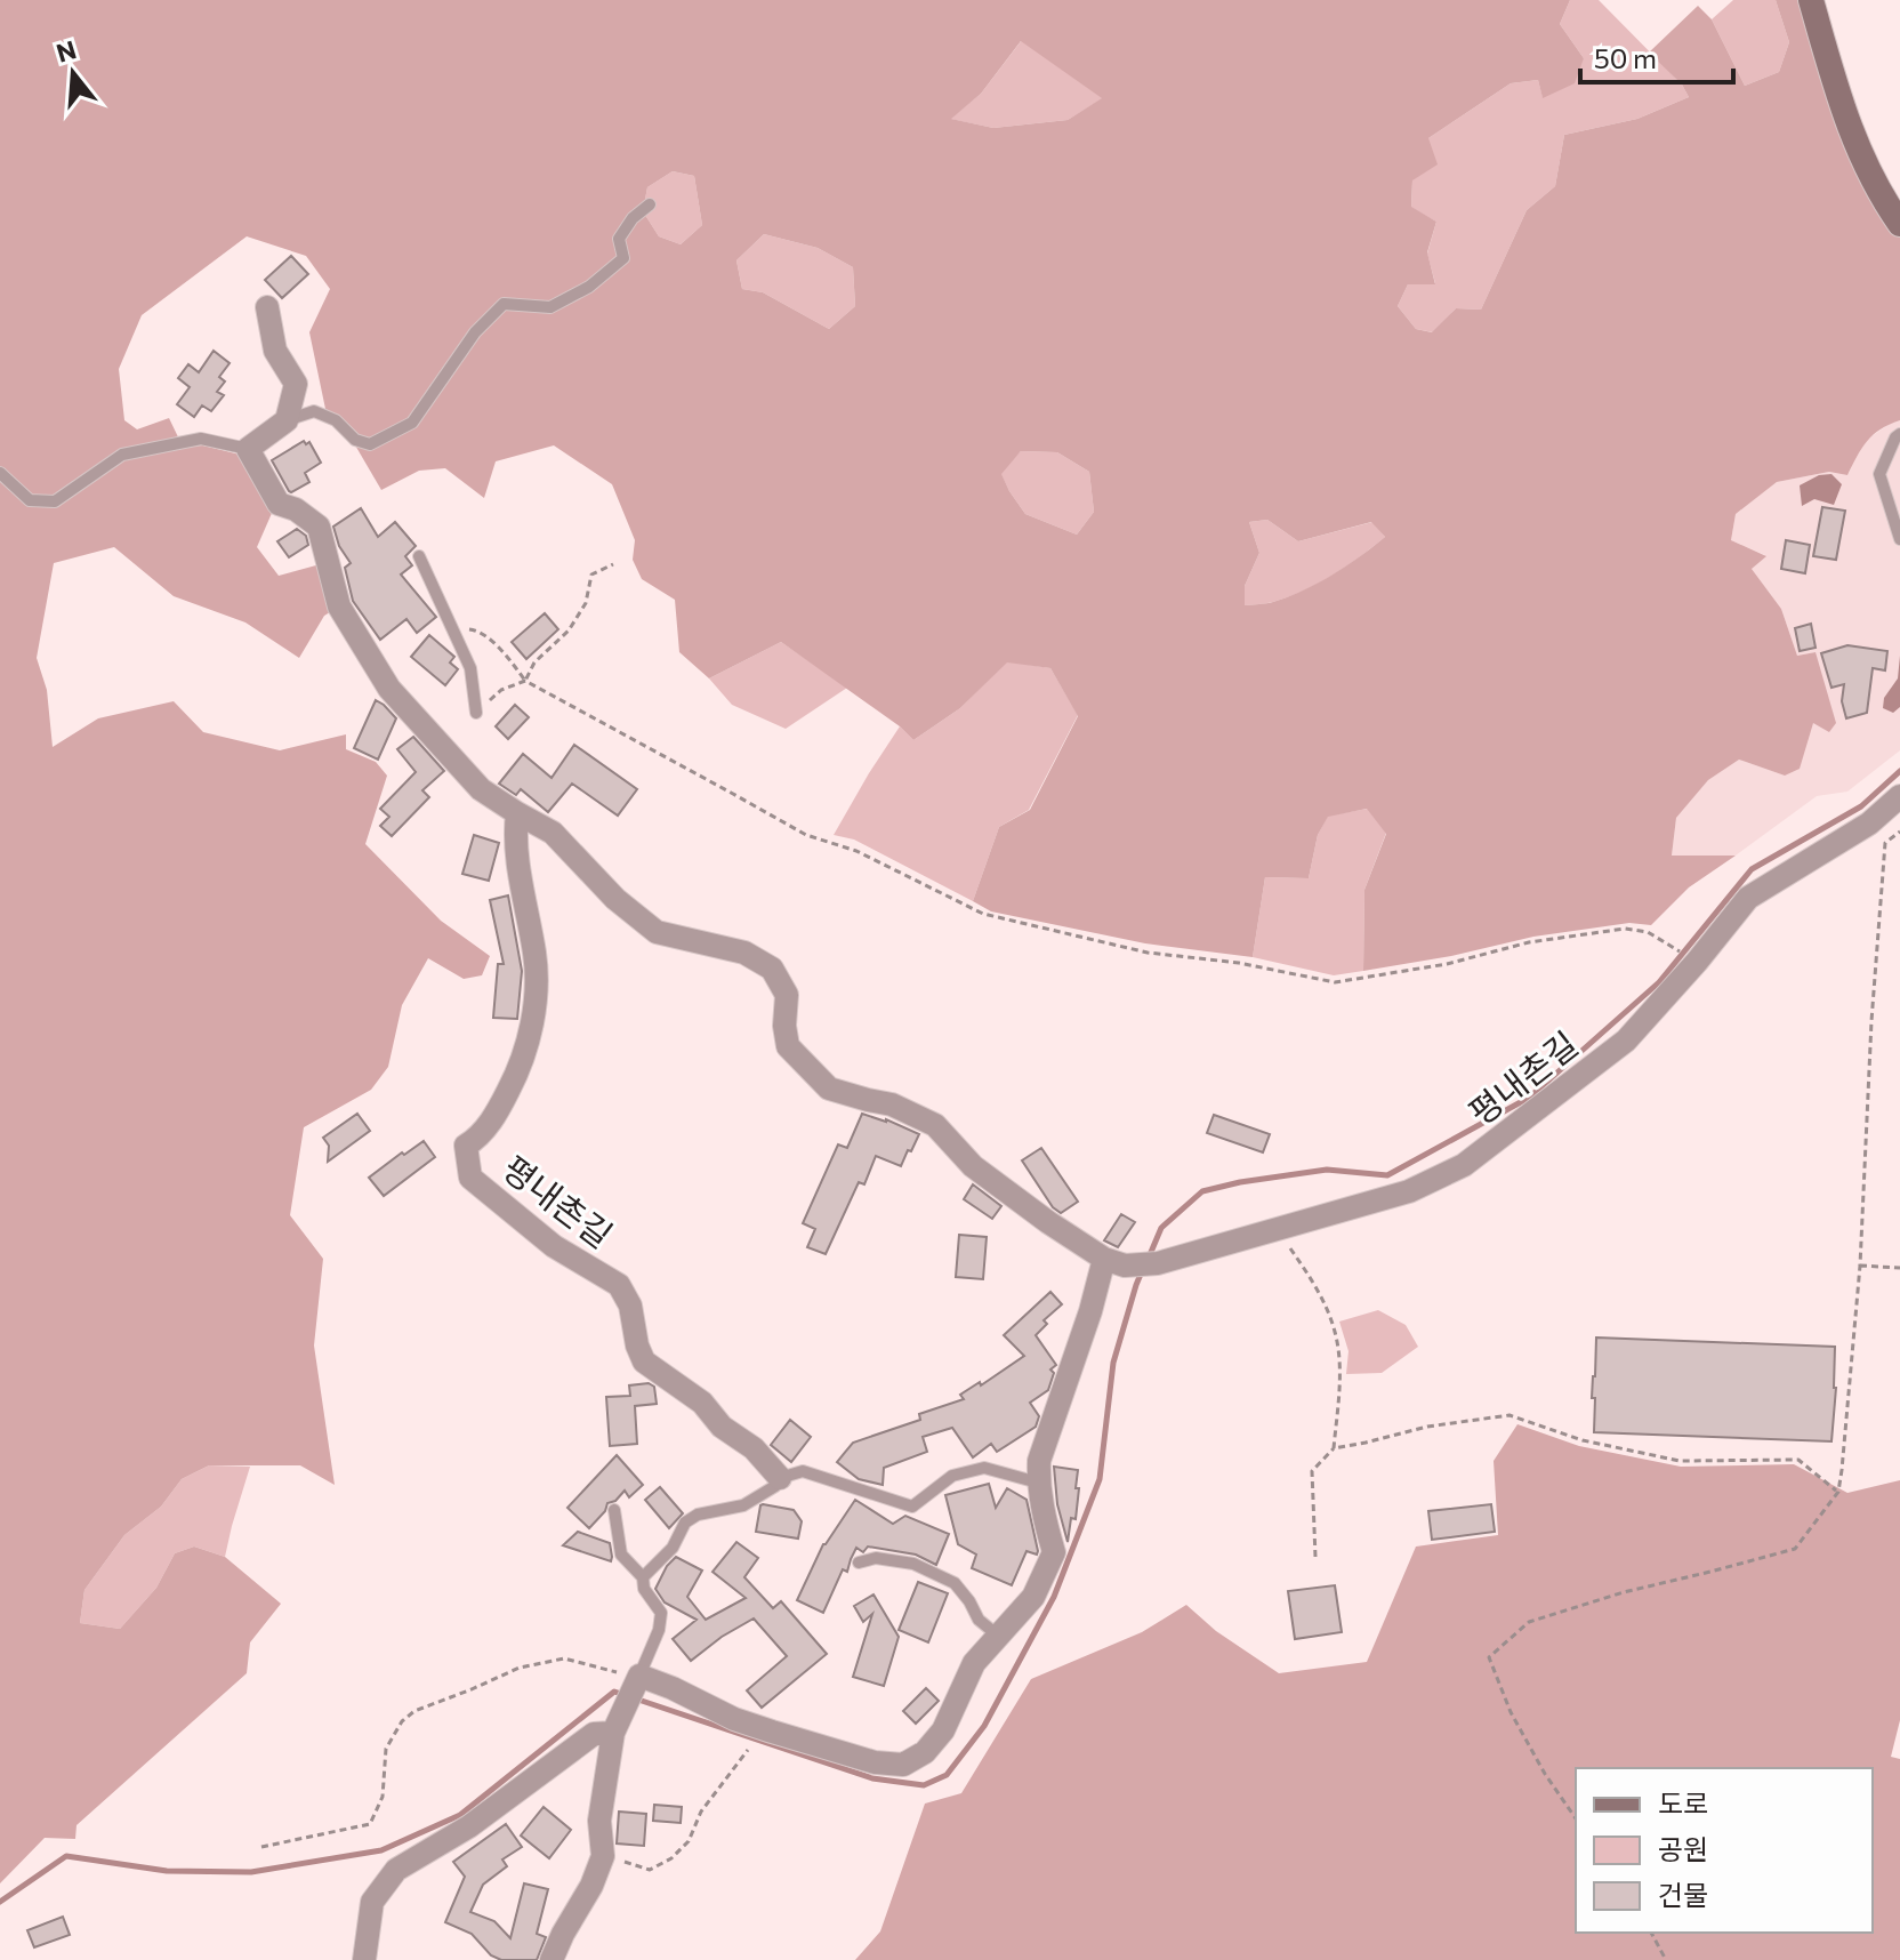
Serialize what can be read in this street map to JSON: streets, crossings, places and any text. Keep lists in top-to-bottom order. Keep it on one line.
{"streets":{"street":["평내촌길"]},"legend":["도로","공원","건물"],"scale_bar":"50 m","north":"top"}
